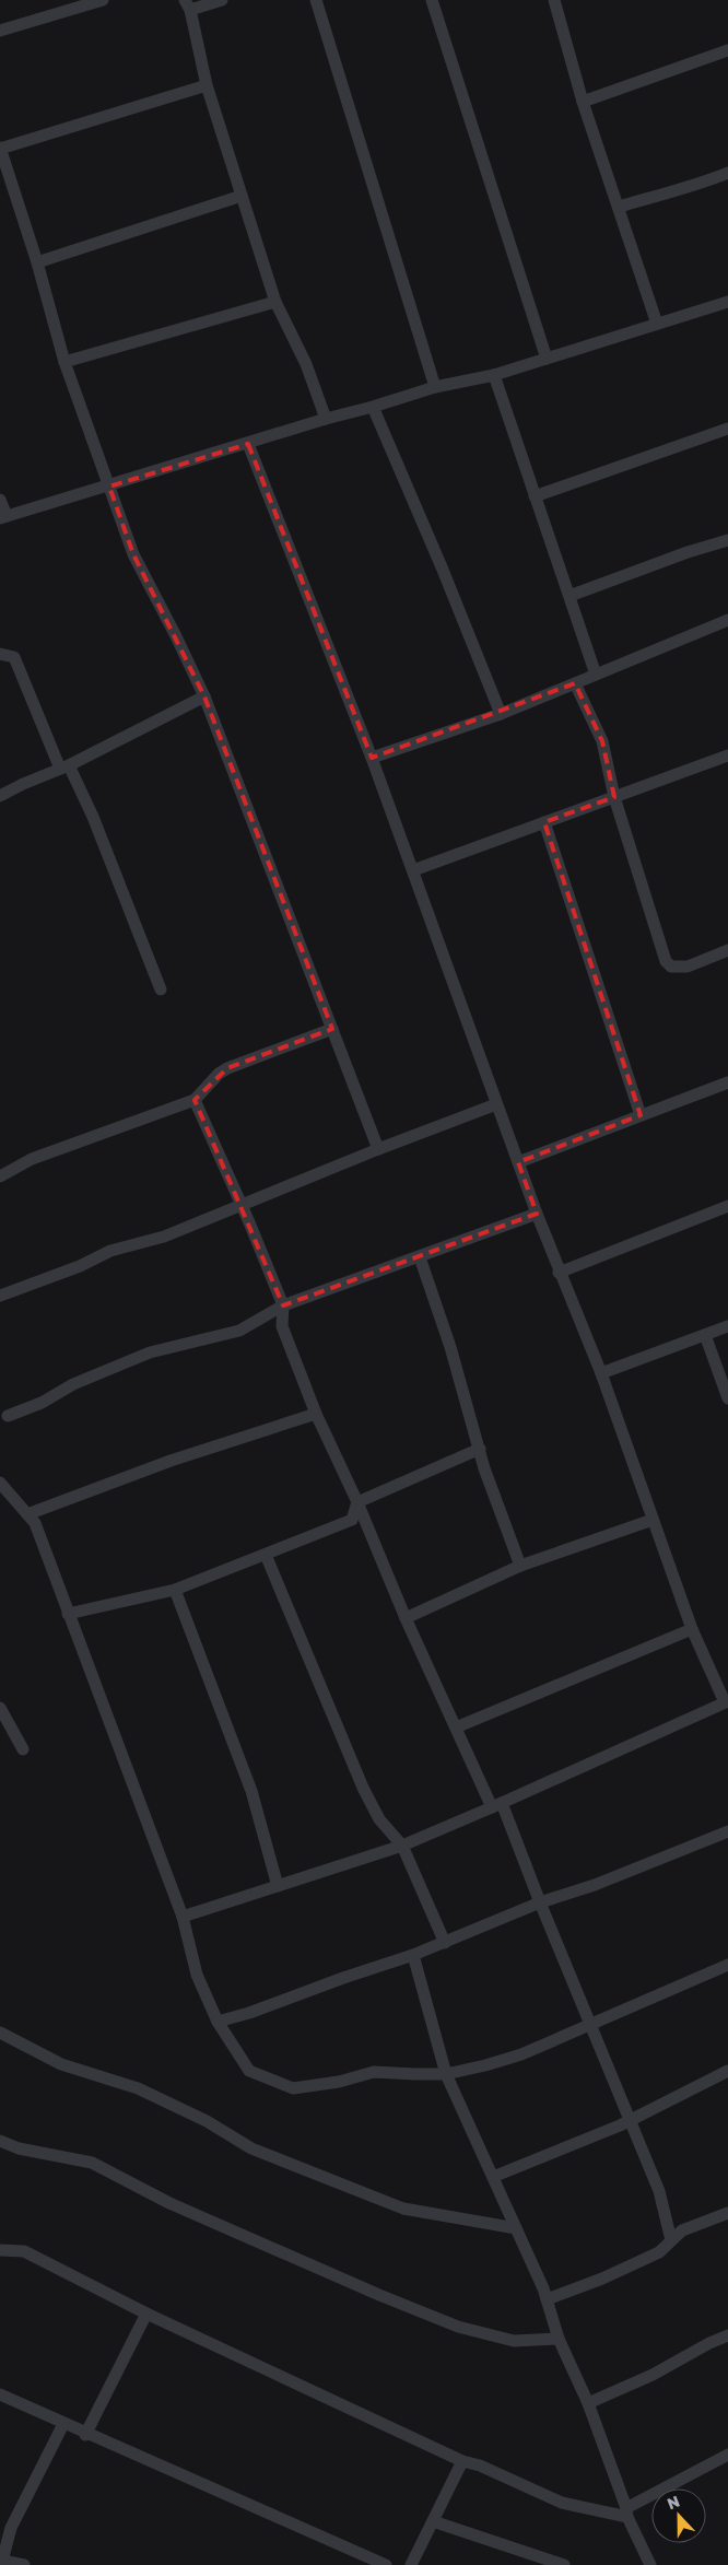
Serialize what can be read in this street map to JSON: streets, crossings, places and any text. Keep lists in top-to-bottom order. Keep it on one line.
{"north":"top"}
